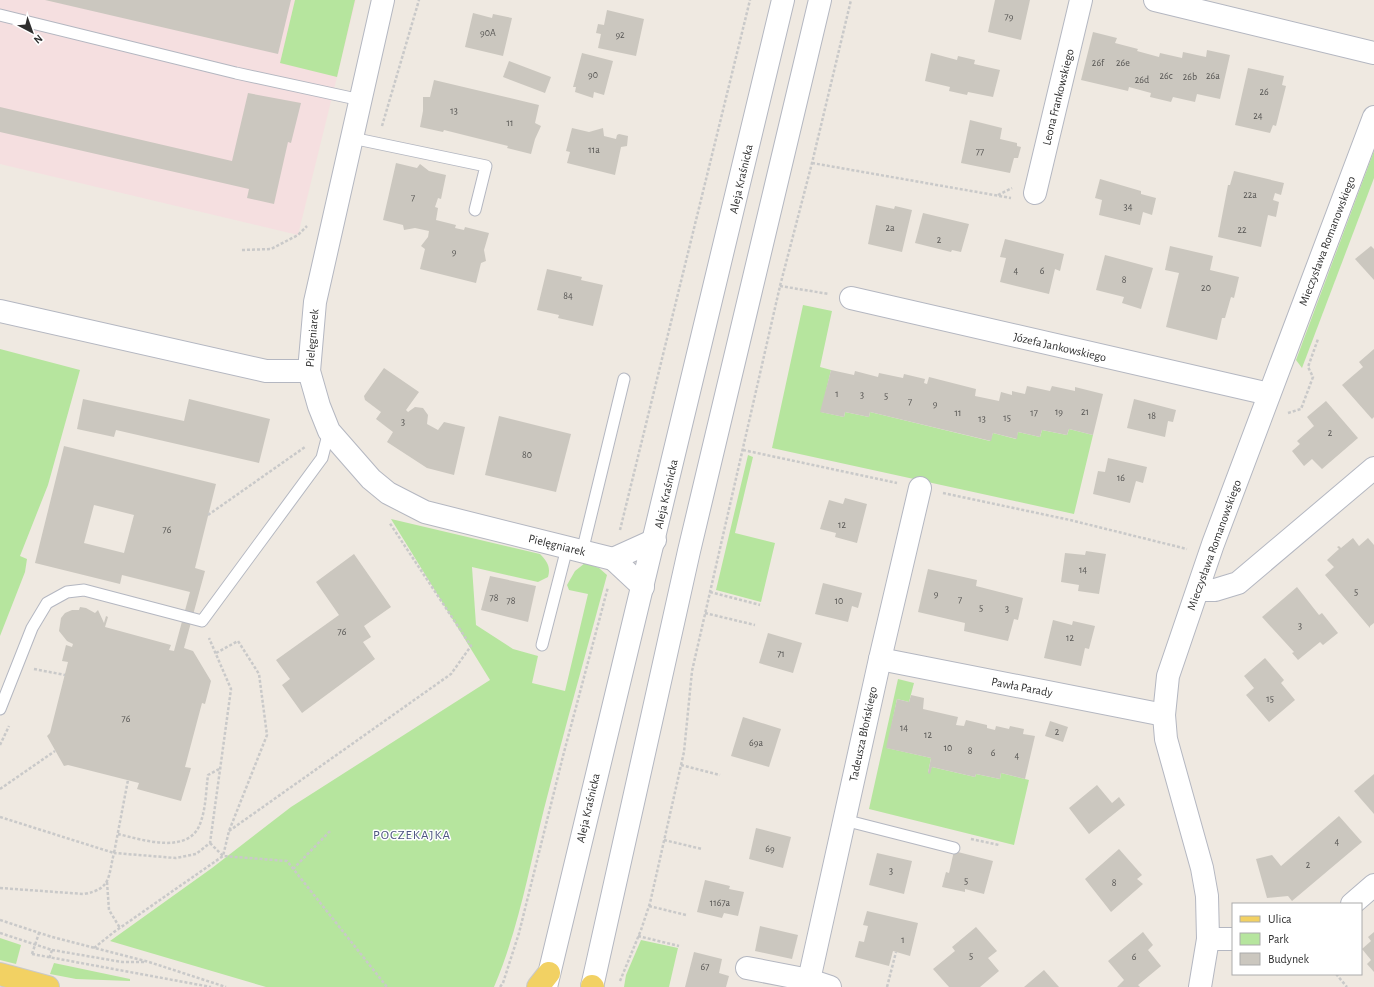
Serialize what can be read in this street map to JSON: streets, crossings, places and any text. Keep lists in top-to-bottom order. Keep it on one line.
{"streets":{"street":["Leona Frankowskiego","Aleja Kraśnicka","Mieczysława Romanowskiego","Pielęgniarek","Józefa Jankowskiego","Pawła Parady","Tadeusza Błońskiego"]},"crossings":[["Mieczysława Romanowskiego","Józefa Jankowskiego"],["Mieczysława Romanowskiego","Pawła Parady"],["Pawła Parady","Tadeusza Błońskiego"]],"districts":["POCZEKAJKA"],"house_numbers":["79","90A","92","26f","26e","90","26c","26a","26b","26d","26","13","24","11","11a","77","22a","7","34","2a","22","2","9","4","6","8","20","84","1","3","5","7","9","19","21","11","17","18","15","13","3","2","80","16","12","76","14","5","9","78","7","78","10","5","3","3","76","12","71","15","76","14","2","12","69a","10","8","6","4","4","69","2","3","5","8","1167a","1","5","6","67"],"legend":["Ulica","Park","Budynek"],"north":"bottom right"}
